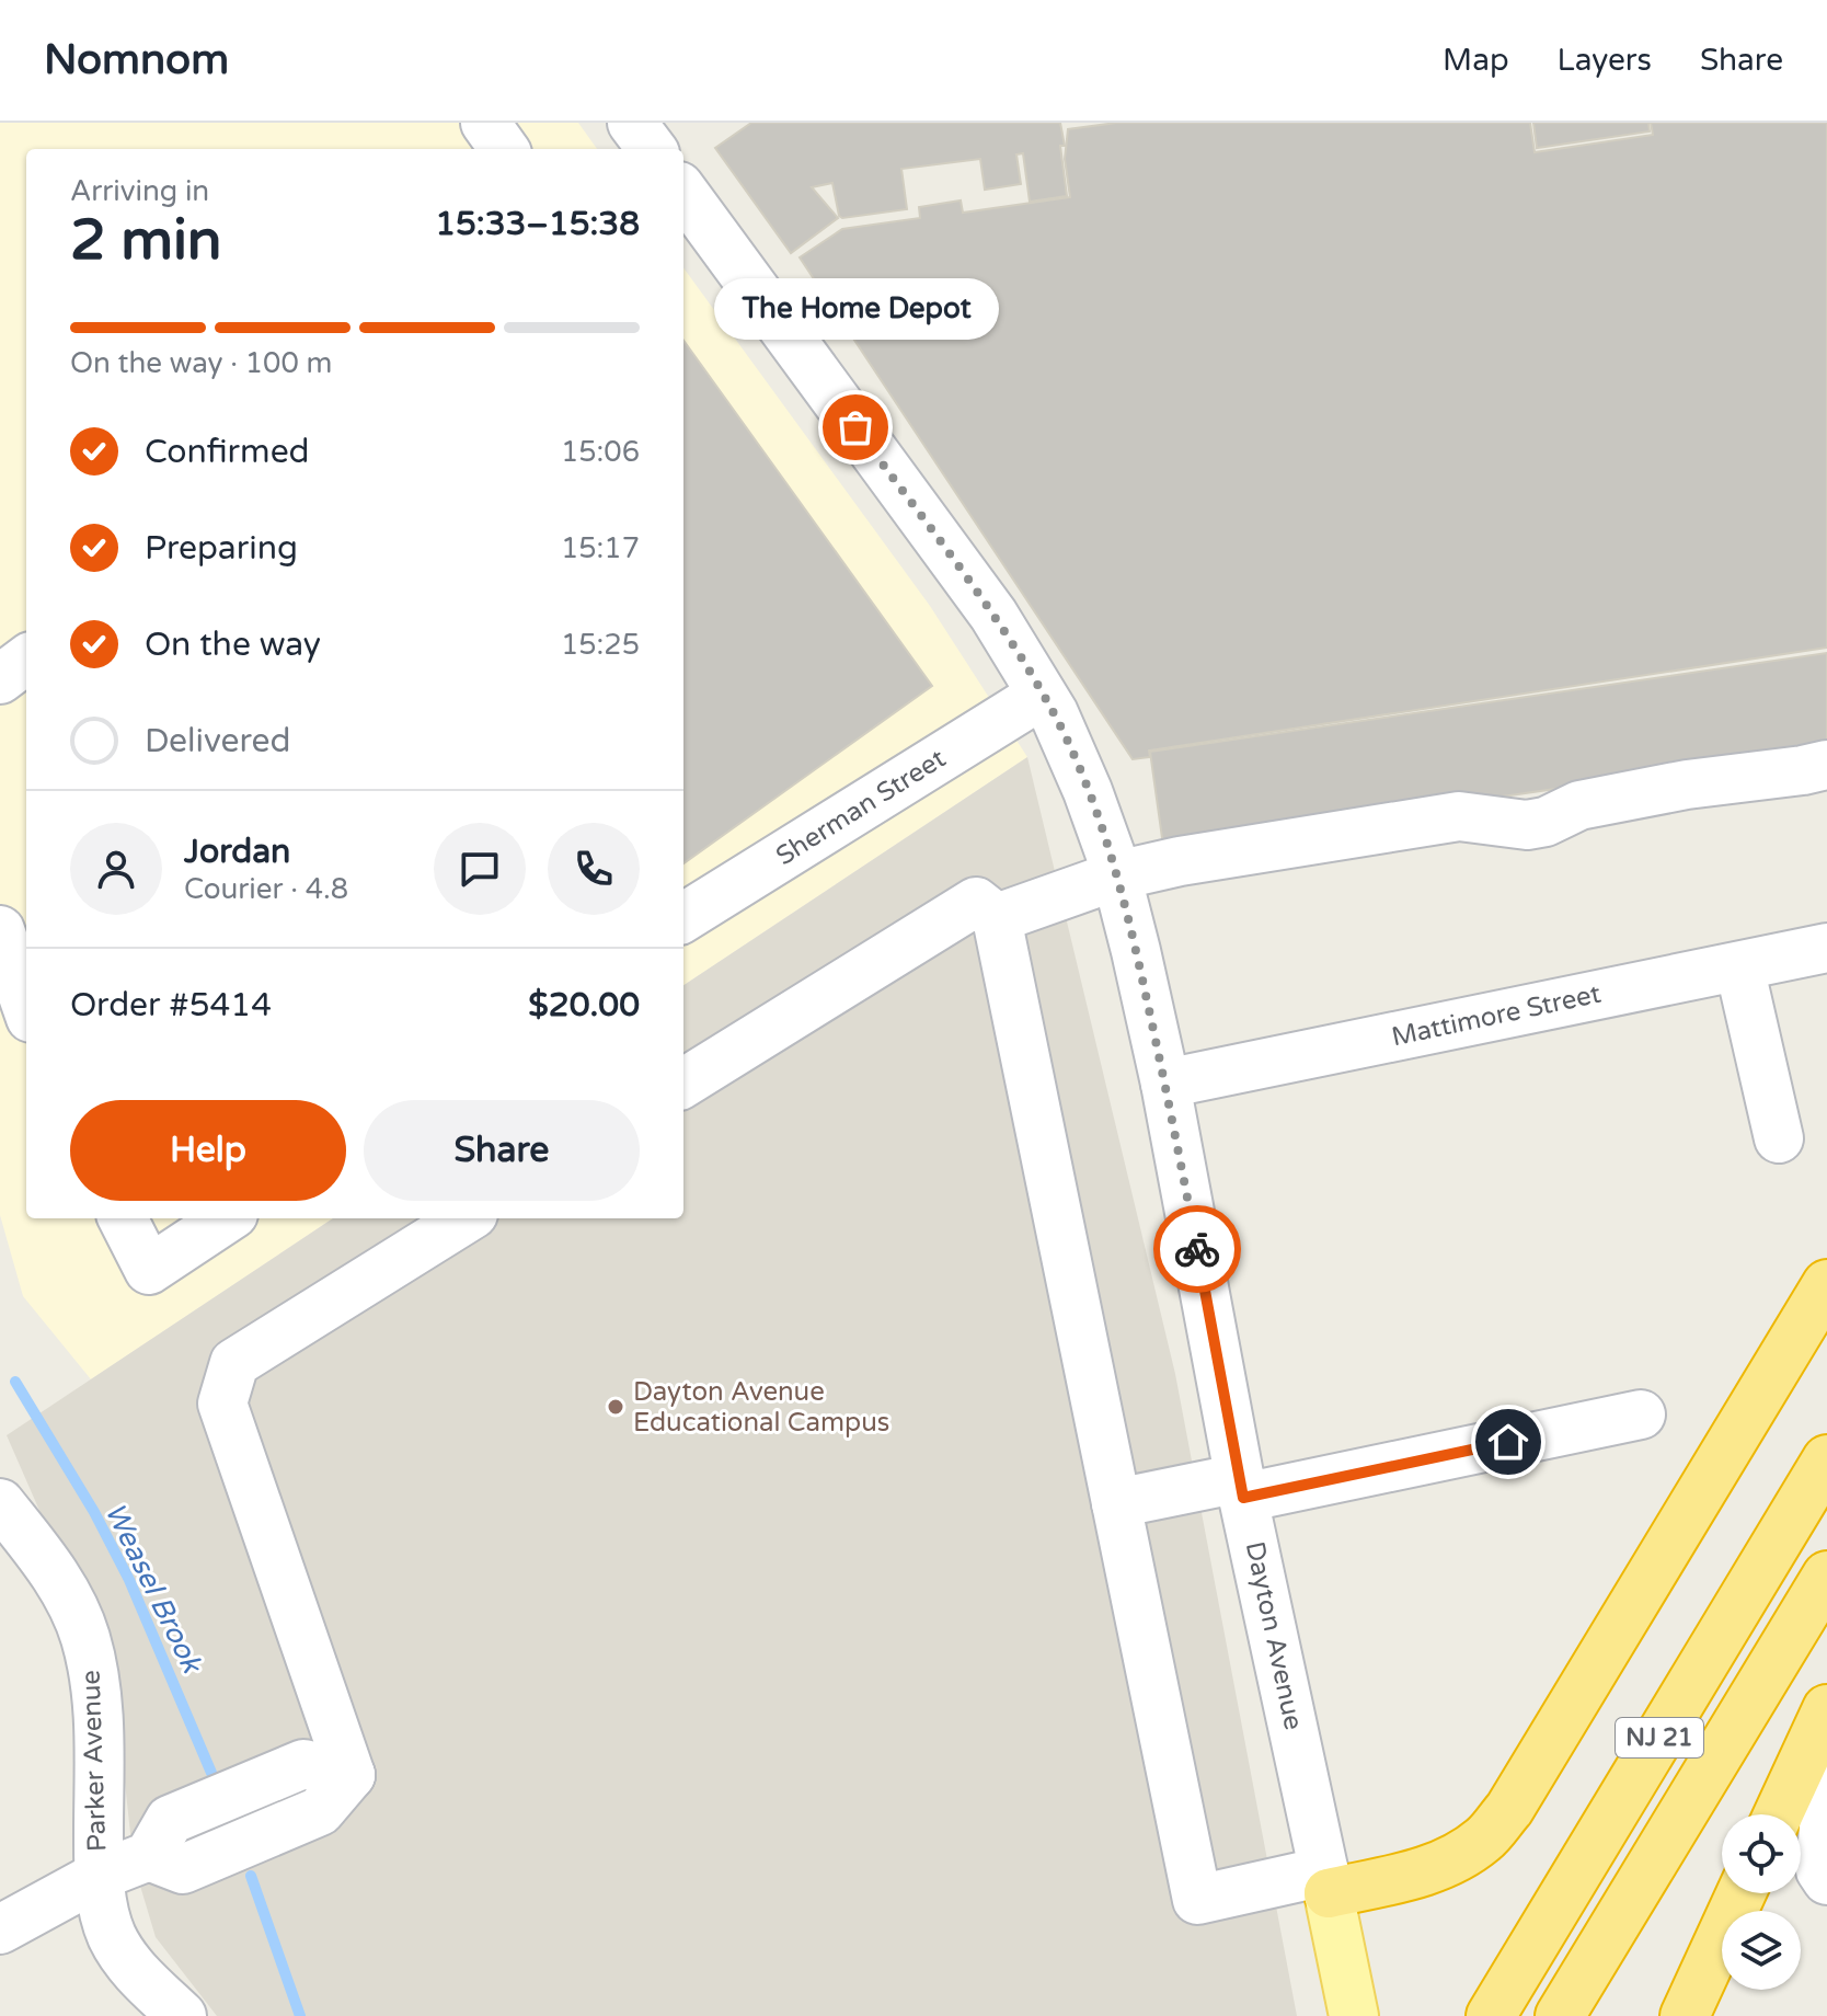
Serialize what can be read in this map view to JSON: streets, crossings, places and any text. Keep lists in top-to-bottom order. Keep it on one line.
{"streets":{"highway":["NJ 21"],"main road":["Dayton Avenue"],"street":["Sherman Street","Mattimore Street","Parker Avenue"]},"crossings":[["Sherman Street","Dayton Avenue"],["Mattimore Street","Dayton Avenue"]],"water":["Weasel Brook"],"places":["The Home Depot","Dayton Avenue Educational Campus"],"page":{"header":"Nomnom","nav":["Map","Layers","Share"],"heading":["2 min","Arriving in","15:33–15:38"],"panel":["Jordan","Courier · 4.8","Order #5414","$20.00"],"bubble":"The Home Depot","bar":"On the way · 100 m","list":[["Confirmed","15:06"],["Preparing","15:17"],["On the way","15:25"],"Delivered"],"buttons":["Help","Share"]}}
